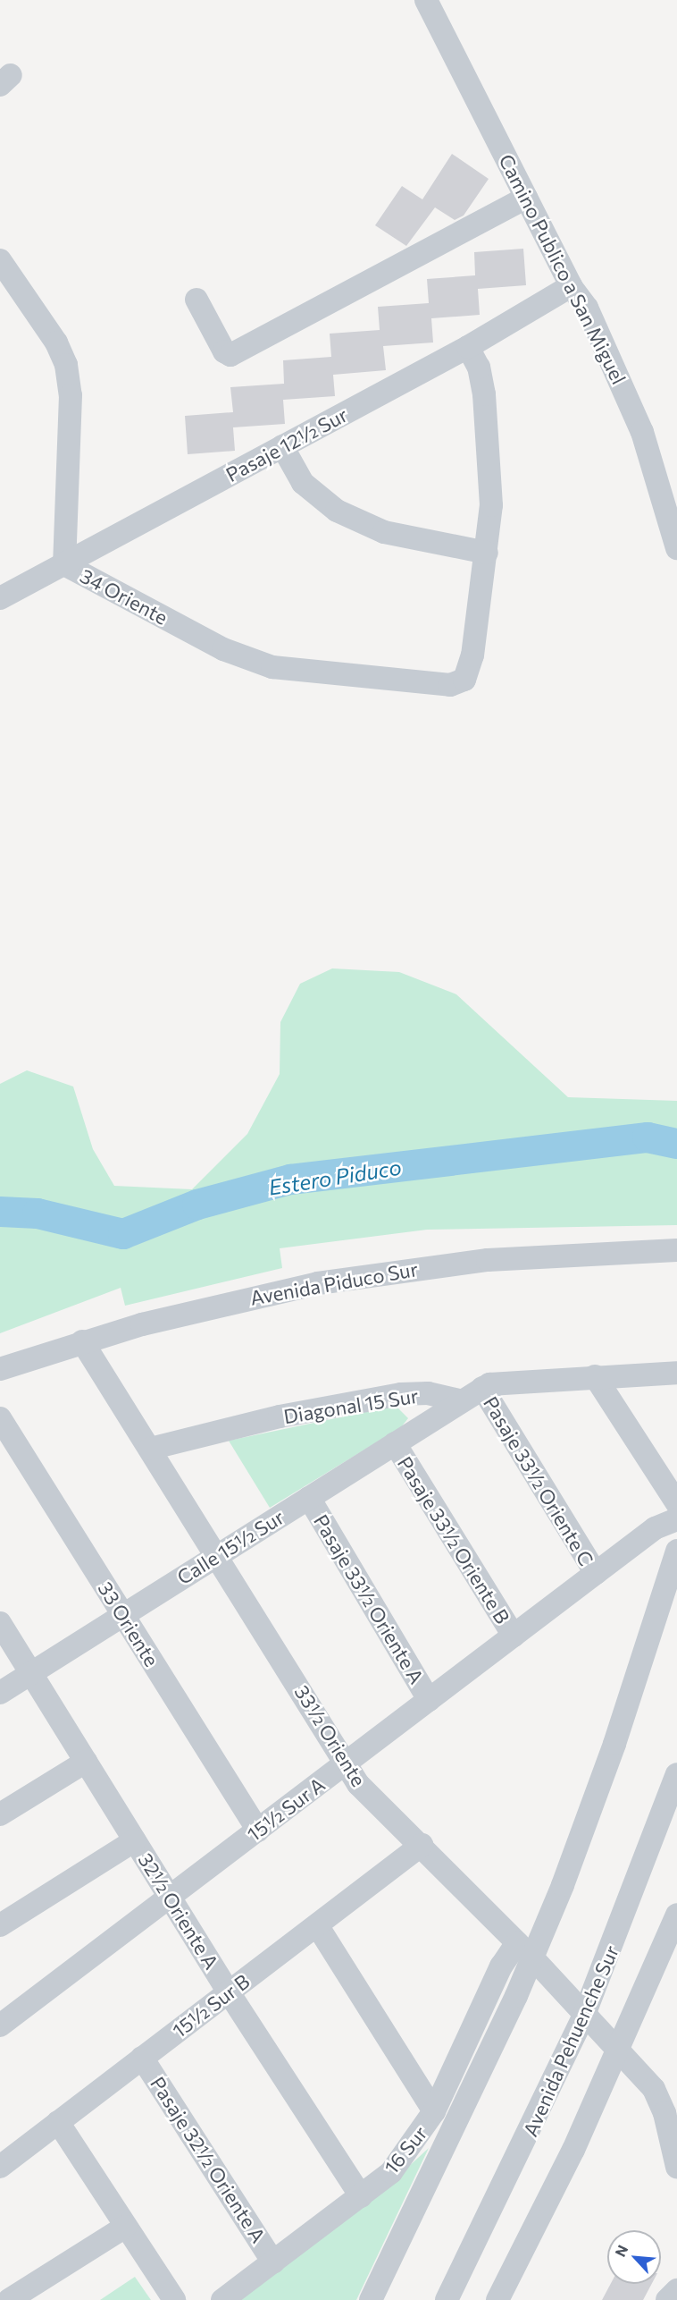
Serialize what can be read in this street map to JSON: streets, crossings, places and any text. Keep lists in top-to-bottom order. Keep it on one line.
{"streets":{"street":["Camino Publico a San Miguel","Pasaje 12½ Sur","34 Oriente","Avenida Piduco Sur","Diagonal 15 Sur","Pasaje 33½ Oriente C","Pasaje 33½ Oriente B","Calle 15½ Sur","Pasaje 33½ Oriente A","33 Oriente","33½ Oriente","15½ Sur A","32½ Oriente A","15½ Sur B","Avenida Pehuenche Sur","16 Sur","Pasaje 32½ Oriente A"]},"crossings":[["Camino Publico a San Miguel","Pasaje 12½ Sur"],["Pasaje 12½ Sur","34 Oriente"],["Avenida Piduco Sur","33½ Oriente"],["Diagonal 15 Sur","Calle 15½ Sur"],["Diagonal 15 Sur","33½ Oriente"],["Pasaje 33½ Oriente C","15½ Sur A"],["Pasaje 33½ Oriente B","Calle 15½ Sur"],["Pasaje 33½ Oriente B","15½ Sur A"],["Calle 15½ Sur","Pasaje 33½ Oriente A"],["Calle 15½ Sur","33 Oriente"],["Calle 15½ Sur","33½ Oriente"],["Calle 15½ Sur","32½ Oriente A"],["Pasaje 33½ Oriente A","15½ Sur A"],["33 Oriente","15½ Sur A"],["33½ Oriente","15½ Sur A"],["33½ Oriente","15½ Sur B"],["33½ Oriente","Avenida Pehuenche Sur"],["33½ Oriente","16 Sur"],["15½ Sur A","32½ Oriente A"],["32½ Oriente A","15½ Sur B"],["32½ Oriente A","16 Sur"],["15½ Sur B","Pasaje 32½ Oriente A"],["16 Sur","Pasaje 32½ Oriente A"]],"water":["Estero Piduco"],"north":"top left"}
